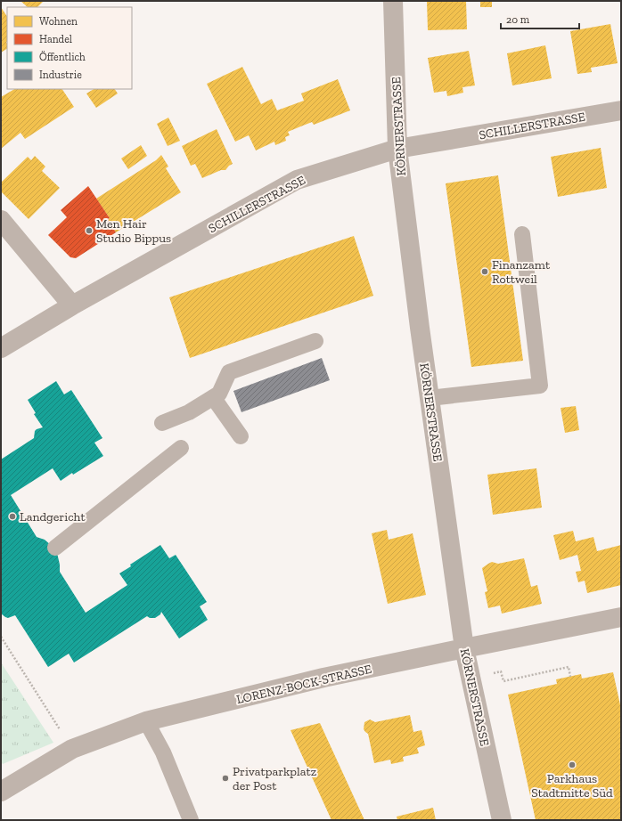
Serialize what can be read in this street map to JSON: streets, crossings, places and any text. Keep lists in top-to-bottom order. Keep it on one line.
{"streets":{"street":["SCHILLERSTRASSE","KÖRNERSTRASSE","LORENZ-BOCK-STRASSE"]},"crossings":[["SCHILLERSTRASSE","KÖRNERSTRASSE"],["KÖRNERSTRASSE","LORENZ-BOCK-STRASSE"]],"places":["Men Hair Studio Bippus","Finanzamt Rottweil","Landgericht","Parkhaus Stadtmitte Süd","Privatparkplatz der Post"],"legend":["Wohnen","Handel","Öffentlich","Industrie"],"scale_bar":"20 m"}
